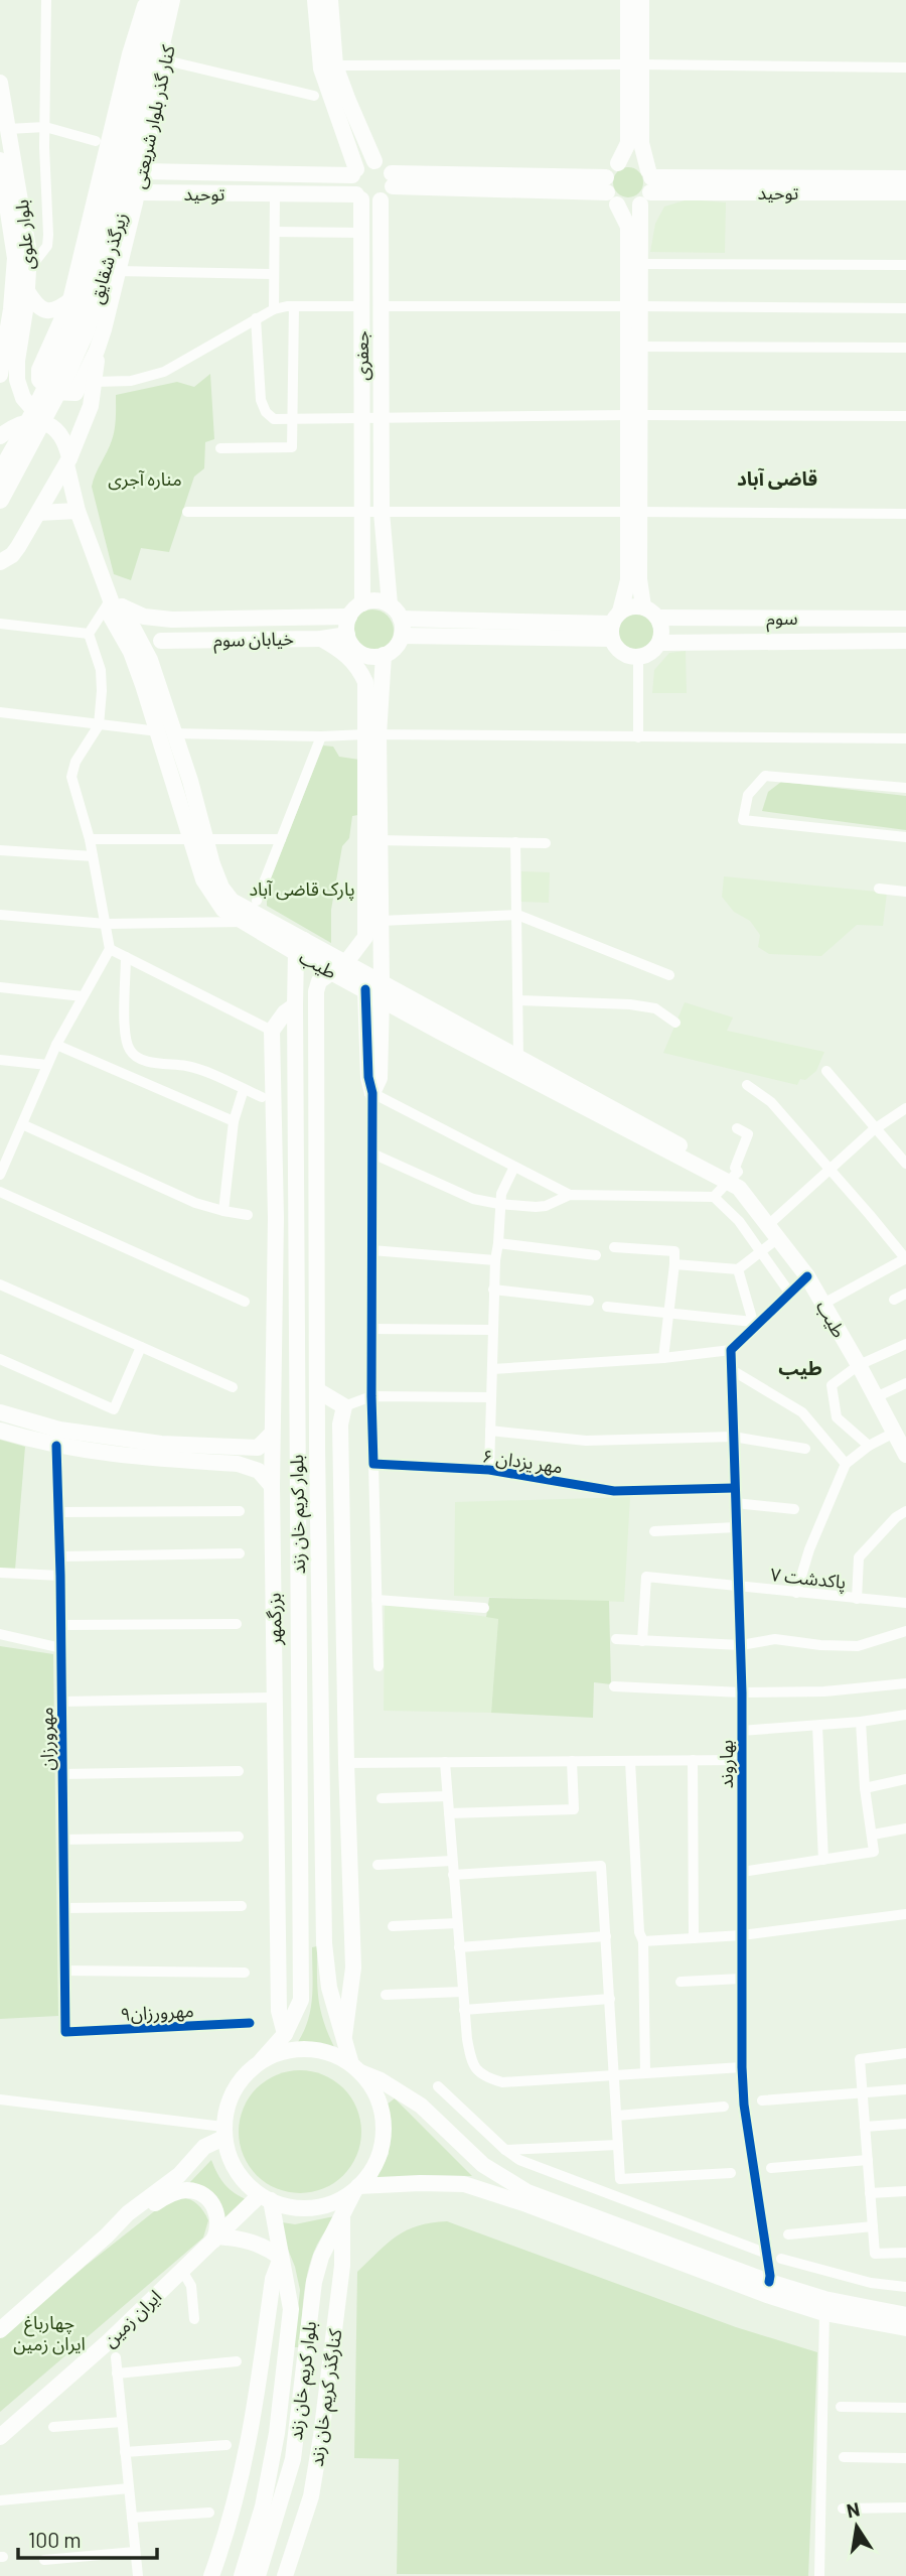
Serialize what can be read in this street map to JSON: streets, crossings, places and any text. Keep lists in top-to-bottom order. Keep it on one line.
{"streets":{"main road":["کنار گذر بلوار شریعتی","توحید","بلوار علوی","زیرگذر شقایق","جعفری","سوم","خیابان سوم","طیب","بلوار کریم خان زند","بزرگمهر","ایران زمین","کنارگذر کریم خان زند"],"street":["مهر یزدان ۶","پاکدشت ۷","مهرورزان","بهاروند","مهرورزان۹"]},"crossings":[["کنار گذر بلوار شریعتی","توحید"],["کنار گذر بلوار شریعتی","زیرگذر شقایق"],["توحید","جعفری"],["بلوار علوی","طیب"],["جعفری","خیابان سوم"],["خیابان سوم","طیب"],["طیب","بلوار کریم خان زند"],["مهر یزدان ۶","بهاروند"],["بلوار کریم خان زند","بزرگمهر"],["بلوار کریم خان زند","ایران زمین"],["بلوار کریم خان زند","کنارگذر کریم خان زند"],["پاکدشت ۷","بهاروند"],["مهرورزان","مهرورزان۹"]],"districts":["قاضی آباد","طیب"],"parks":["مناره آجری","پارک قاضی آباد","چهارباغ ایران زمین"],"scale_bar":"100 m","north":"top"}
